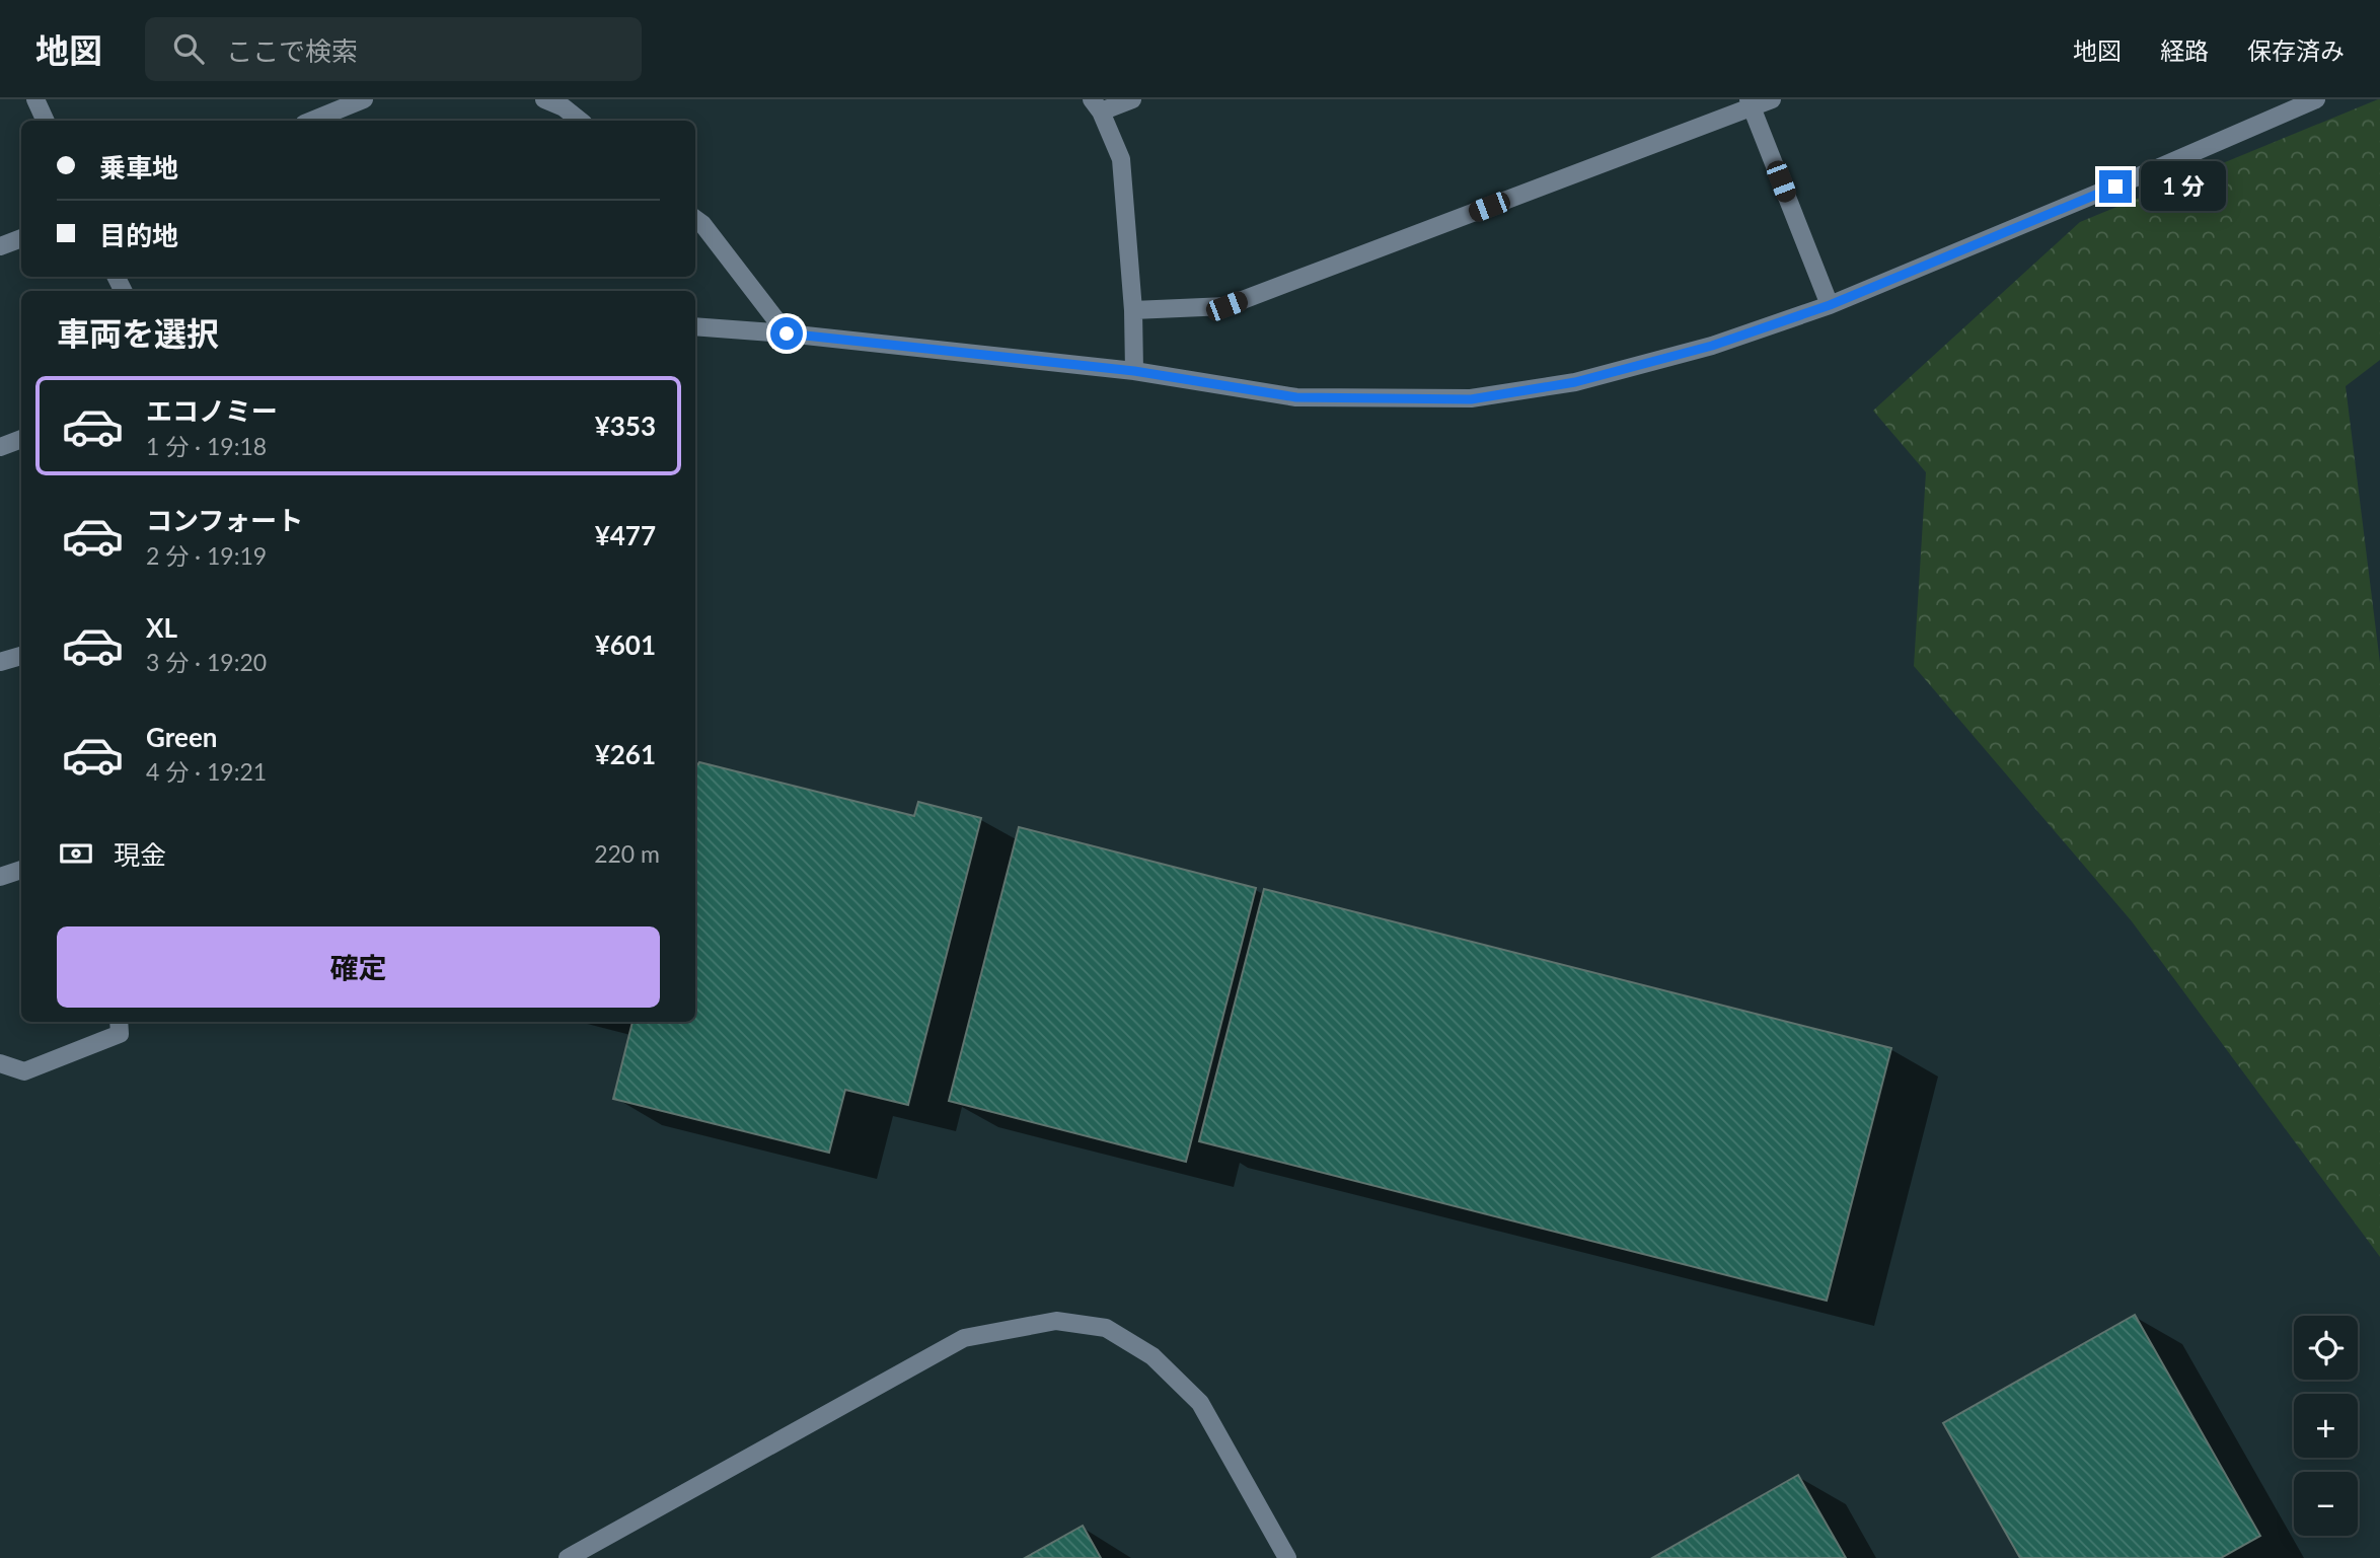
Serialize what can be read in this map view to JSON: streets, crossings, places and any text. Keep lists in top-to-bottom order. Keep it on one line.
{"page":{"header":"地図","search":"ここで検索","nav":["地図","経路","保存済み"],"banner":["乗車地","目的地"],"bubble":"1 分","heading":"車両を選択","list":[{"name":"エコノミー","note":"1 分 · 19:18","value":"¥353"},{"name":"コンフォート","note":"2 分 · 19:19","value":"¥477"},{"name":"XL","note":"3 分 · 19:20","value":"¥601"},{"name":"Green","note":"4 分 · 19:21","value":"¥261"}],"pay":["現金","220 m"],"buttons":"確定","map_buttons":["+","−"]}}
